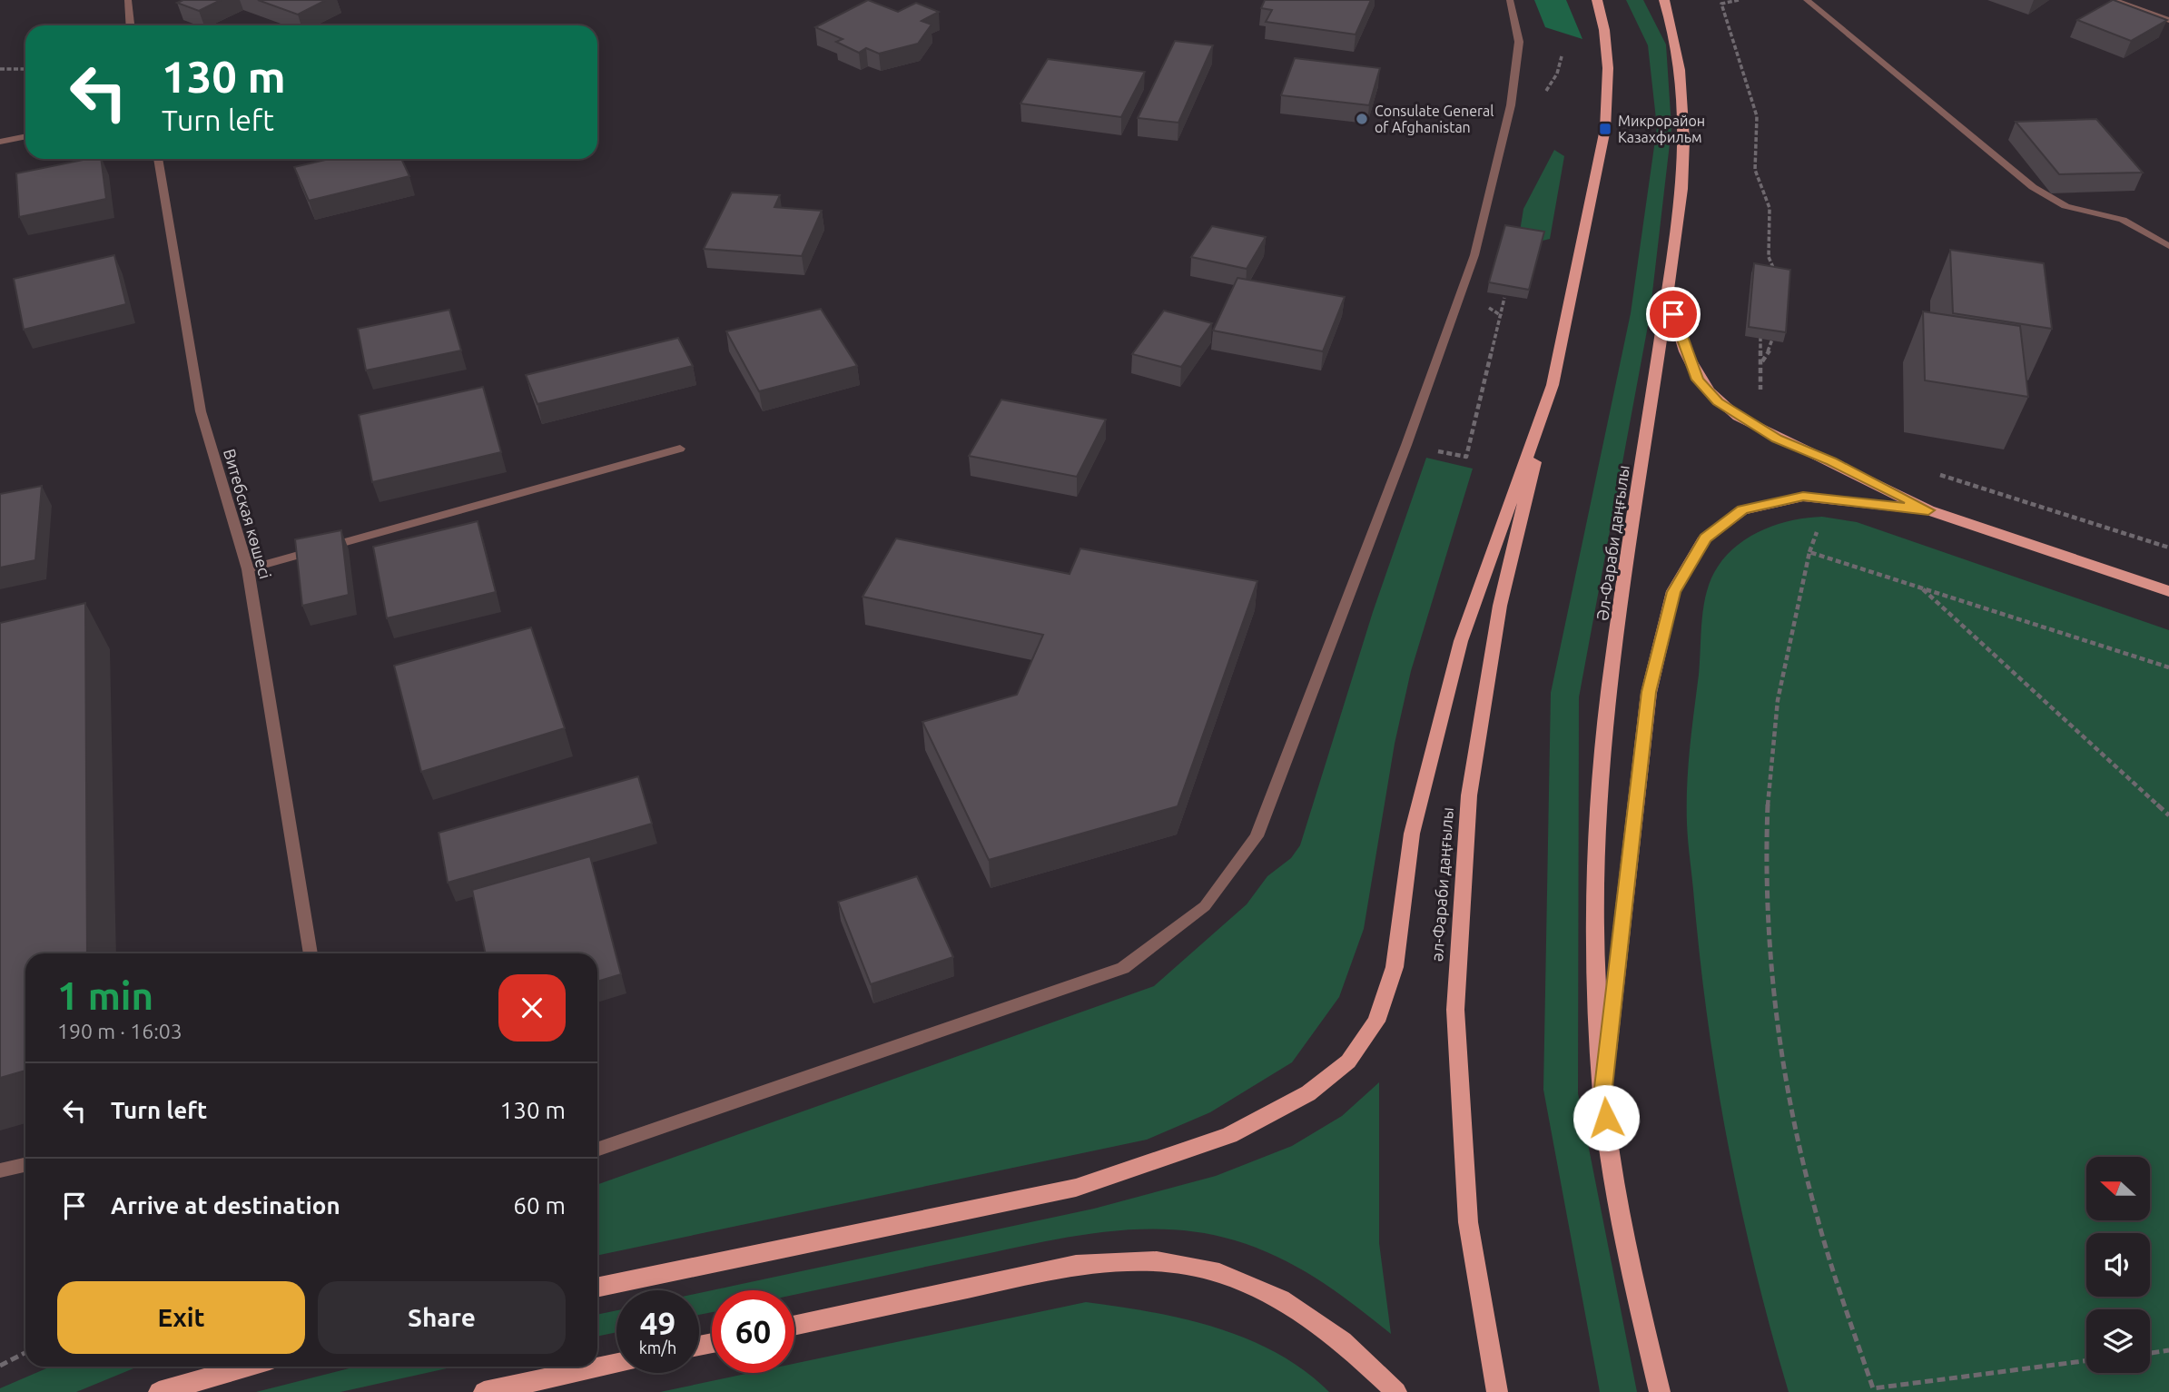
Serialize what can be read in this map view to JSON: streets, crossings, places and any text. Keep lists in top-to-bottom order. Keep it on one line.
{"streets":{"main road":["Әл-Фараби даңғылы","әл-Фараби даңғылы"],"street":["Витебская көшесі"]},"places":{"other":["Consulate General of Afghanistan"],"transit":["Микрорайон Казахфильм"]},"north":"left","page":{"turn":["130 m","Turn left"],"heading":["1 min","190 m · 16:03"],"list":[{"name":"Turn left","value":"130 m"},{"name":"Arrive at destination","value":"60 m"}],"buttons":["Exit","Share"],"speed":"49 km/h","limit":"60"}}
